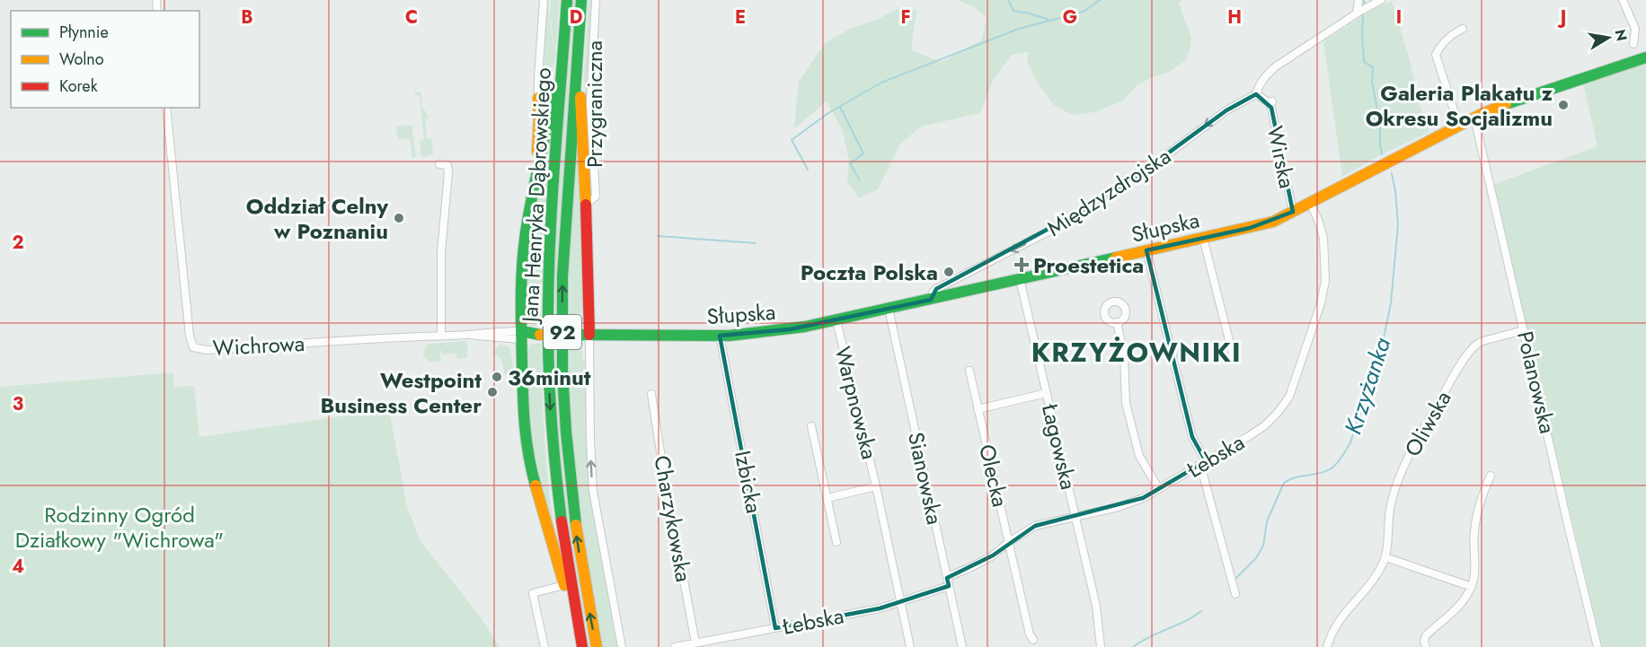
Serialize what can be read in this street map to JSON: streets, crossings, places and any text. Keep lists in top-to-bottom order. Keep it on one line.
{"streets":{"street":["Przygraniczna","Wirska","Międzyzdrojska","Jana Henryka Dąbrowskiego","Słupska","92","Wichrowa","Polanowska","Warpnowska","Oliwska","Łagowska","Łebska","Olecka","Sianowska","Izbicka","Charzykowska"]},"crossings":[["Wirska","Międzyzdrojska"],["Wirska","Słupska"],["Międzyzdrojska","Słupska"],["Słupska","Wichrowa"],["Słupska","Polanowska"],["Słupska","Warpnowska"],["Słupska","Łagowska"],["Słupska","Łebska"],["Słupska","Sianowska"],["Słupska","Izbicka"],["Polanowska","Oliwska"],["Warpnowska","Łebska"],["Łagowska","Łebska"],["Łebska","Olecka"],["Łebska","Sianowska"],["Łebska","Izbicka"],["Łebska","Charzykowska"]],"one_way":["Międzyzdrojska"],"districts":["KRZYŻOWNIKI"],"water":["Krzyżanka"],"parks":["Rodzinny Ogród Działkowy \"Wichrowa\""],"places":{"other":["Galeria Plakatu z Okresu Socjalizmu","Oddział Celny w Poznaniu","Poczta Polska","36minut","Westpoint Business Center"],"health":["Proestetica"]},"legend":["Płynnie","Wolno","Korek"],"north":"right","grid":{"columns":["B","C","D","E","F","G","H","I","J"],"rows":["2","3","4"]}}
